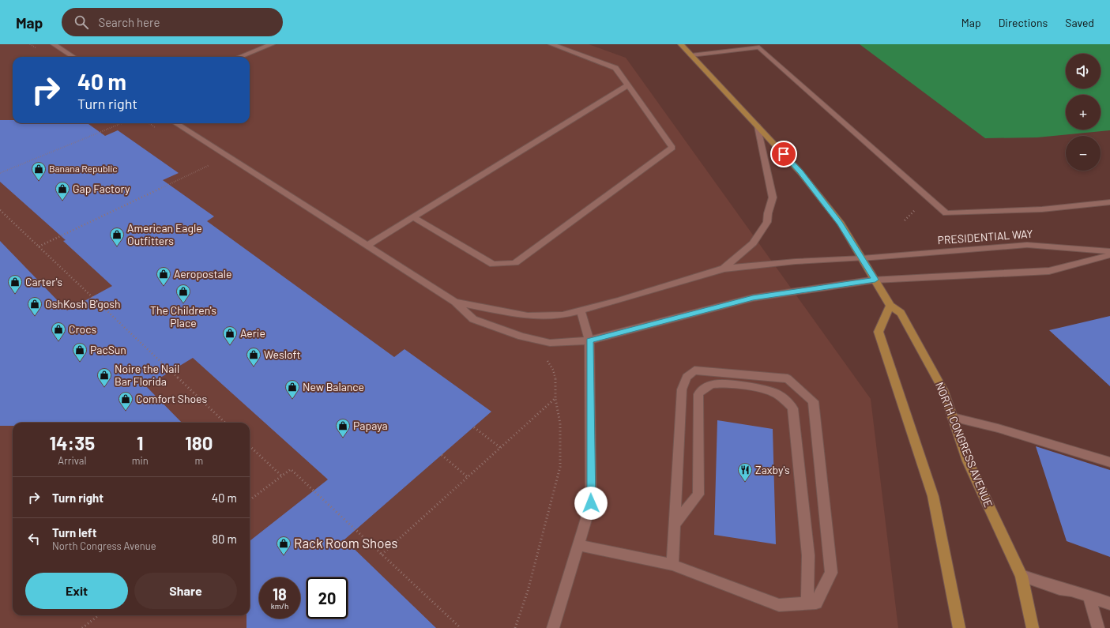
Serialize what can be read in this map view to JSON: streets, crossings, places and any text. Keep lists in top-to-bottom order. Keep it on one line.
{"streets":{"street":["PRESIDENTIAL WAY","NORTH CONGRESS AVENUE"]},"crossings":[["PRESIDENTIAL WAY","NORTH CONGRESS AVENUE"]],"places":{"shop":["Banana Republic","Gap Factory","American Eagle Outfitters","Aeropostale","Carter's","The Children's Place","OshKosh B'gosh","Crocs","Aerie","PacSun","Wesloft","Noire the Nail Bar Florida","New Balance","Comfort Shoes","Papaya","Rack Room Shoes"],"restaurant":["Zaxby's"]},"page":{"header":"Map","search":"Search here","nav":["Map","Directions","Saved"],"map_buttons":["+","−"],"turn":["40 m","Turn right"],"eta":["14:35","Arrival","1","min","180","m"],"list":[{"name":"Turn right","value":"40 m"},{"name":"Turn left","note":"North Congress Avenue","value":"80 m"}],"buttons":["Exit","Share"],"speed":"18 km/h","limit":"20"}}
